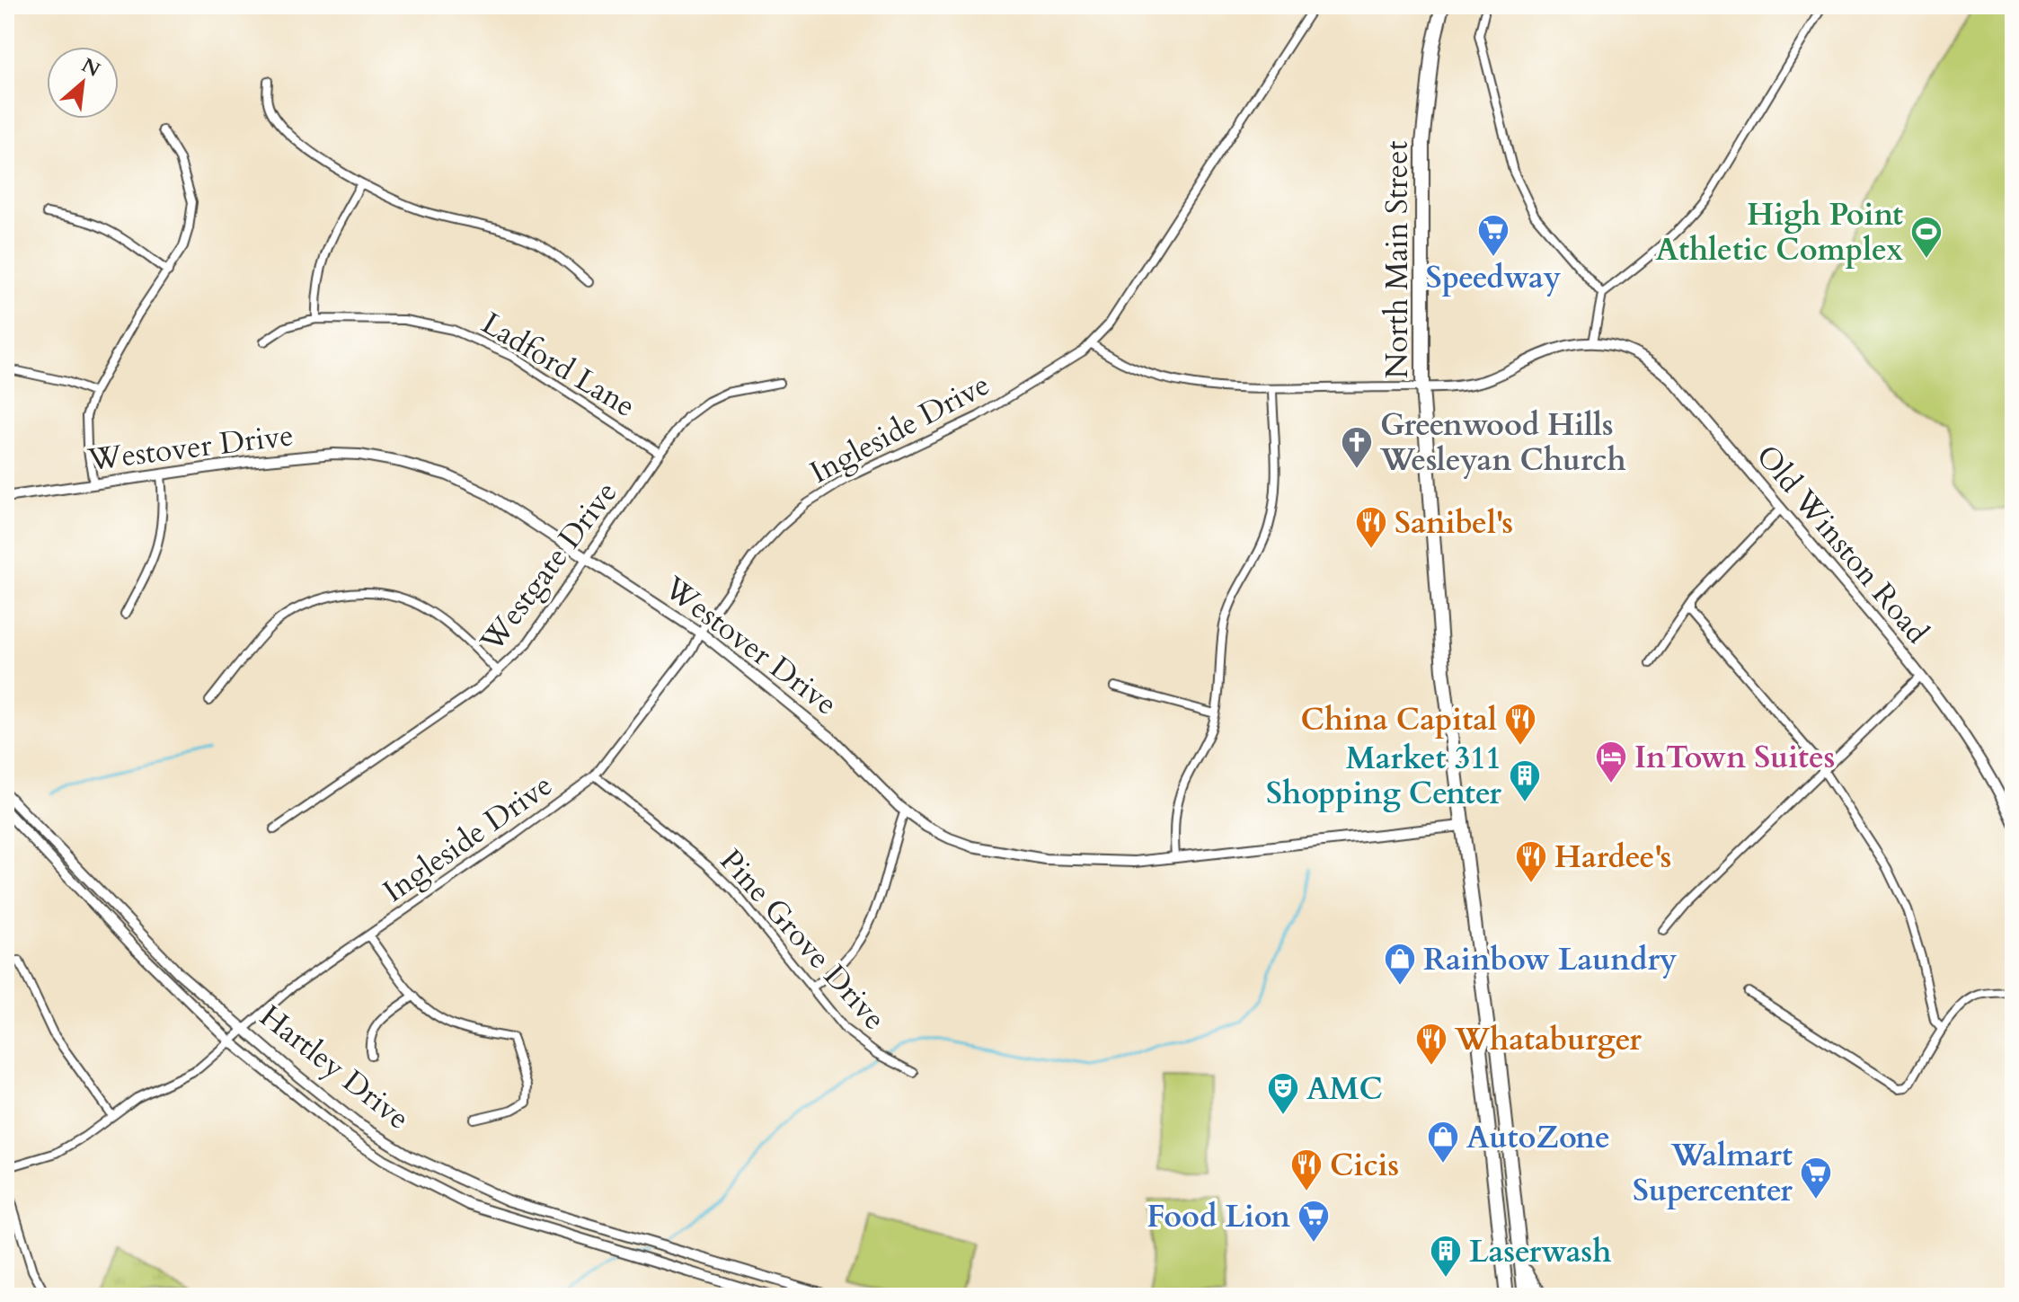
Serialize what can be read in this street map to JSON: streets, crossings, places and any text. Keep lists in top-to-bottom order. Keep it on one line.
{"streets":{"main road":["North Main Street"],"street":["Ladford Lane","Ingleside Drive","Westover Drive","Old Winston Road","Westgate Drive","Pine Grove Drive","Hartley Drive"]},"crossings":[["North Main Street","Westover Drive"],["North Main Street","Old Winston Road"],["Ladford Lane","Westgate Drive"],["Ingleside Drive","Westover Drive"],["Ingleside Drive","Pine Grove Drive"],["Ingleside Drive","Hartley Drive"],["Westover Drive","Westgate Drive"]],"places":{"supermarket":["Speedway","Walmart Supercenter","Food Lion"],"sports":["High Point Athletic Complex"],"church":["Greenwood Hills Wesleyan Church"],"restaurant":["Sanibel's","China Capital","Hardee's","Whataburger","Cicis"],"hotel":["InTown Suites"],"building":["Market 311 Shopping Center","Laserwash"],"shop":["Rainbow Laundry","AutoZone"],"theatre":["AMC"]},"north":"top right"}
